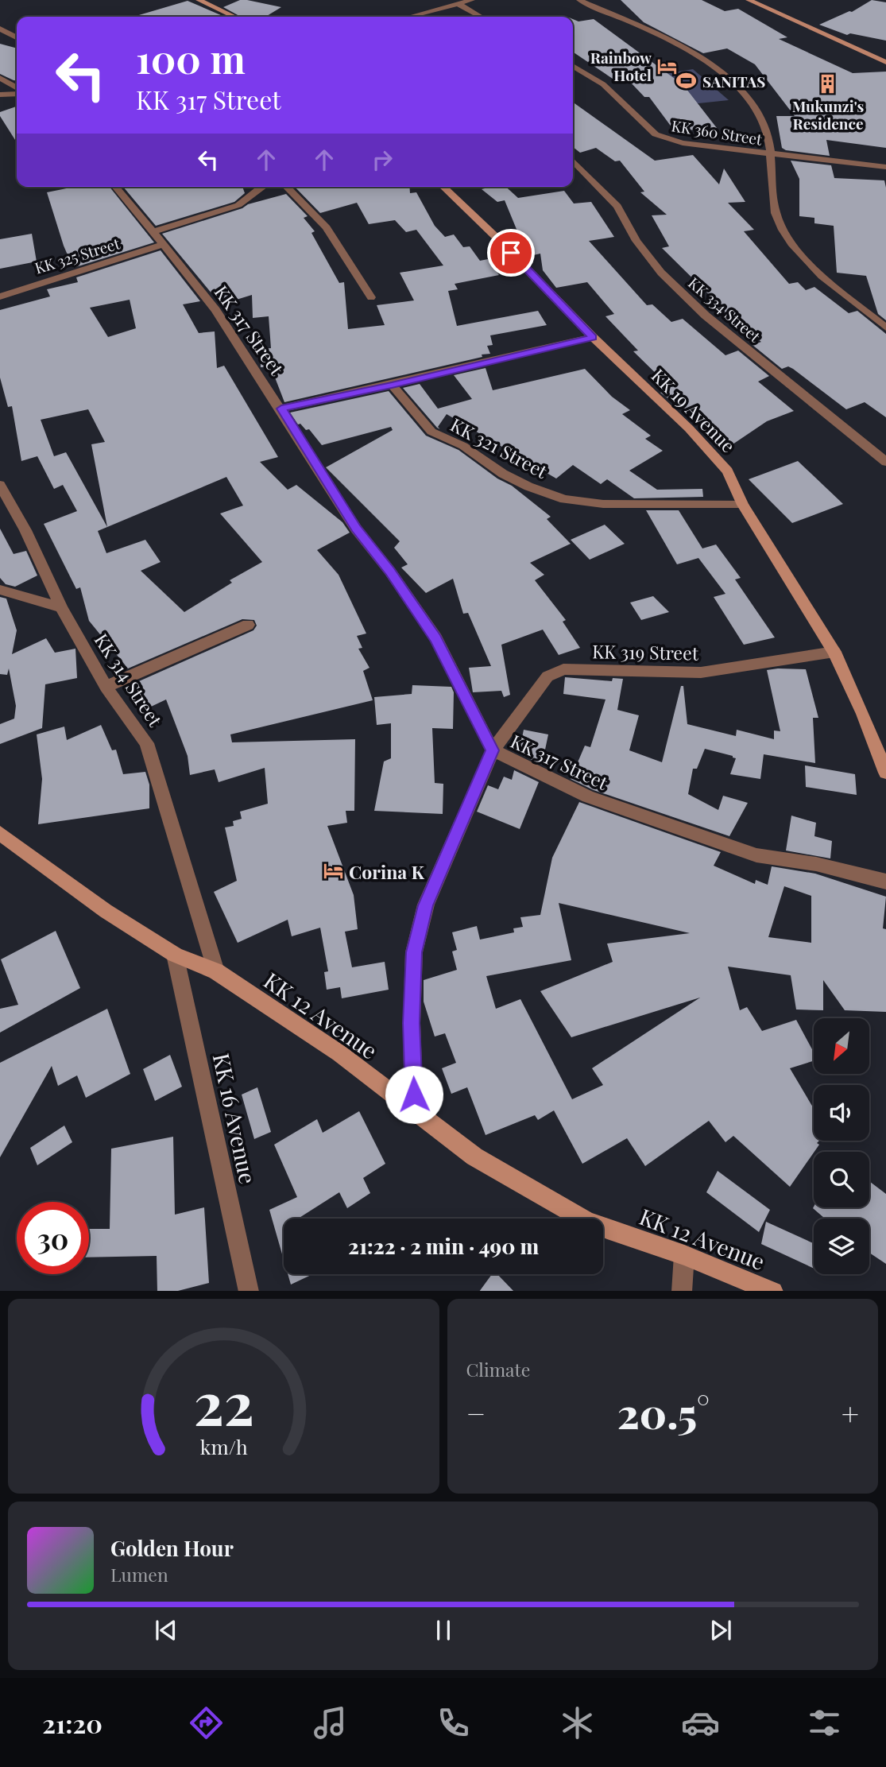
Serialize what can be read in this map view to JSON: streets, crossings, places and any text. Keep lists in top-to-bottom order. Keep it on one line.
{"streets":{"street":["KK 360 Street","KK 325 Street","KK 334 Street","KK 317 Street","KK 19 Avenue","KK 321 Street","KK 319 Street","KK 314 Street","KK 12 Avenue","KK 16 Avenue"]},"crossings":[["KK 325 Street","KK 317 Street"],["KK 317 Street","KK 319 Street"],["KK 19 Avenue","KK 321 Street"],["KK 19 Avenue","KK 319 Street"],["KK 319 Street","KK 12 Avenue"],["KK 314 Street","KK 12 Avenue"],["KK 12 Avenue","KK 16 Avenue"]],"places":{"hotel":["Rainbow Hotel","Corina K"],"sports":["SANITAS"],"building":["Mukunzi's Residence"]},"north":"bottom left","page":{"turn":["100 m","KK 317 Street"],"limit":"30","trip":"21:22 · 2 min · 490 m","tile":"Climate","heat":["−","20.5°","+"],"song":["Golden Hour","Lumen"],"tabs":"21:20","gauge":["22","km/h"]}}
